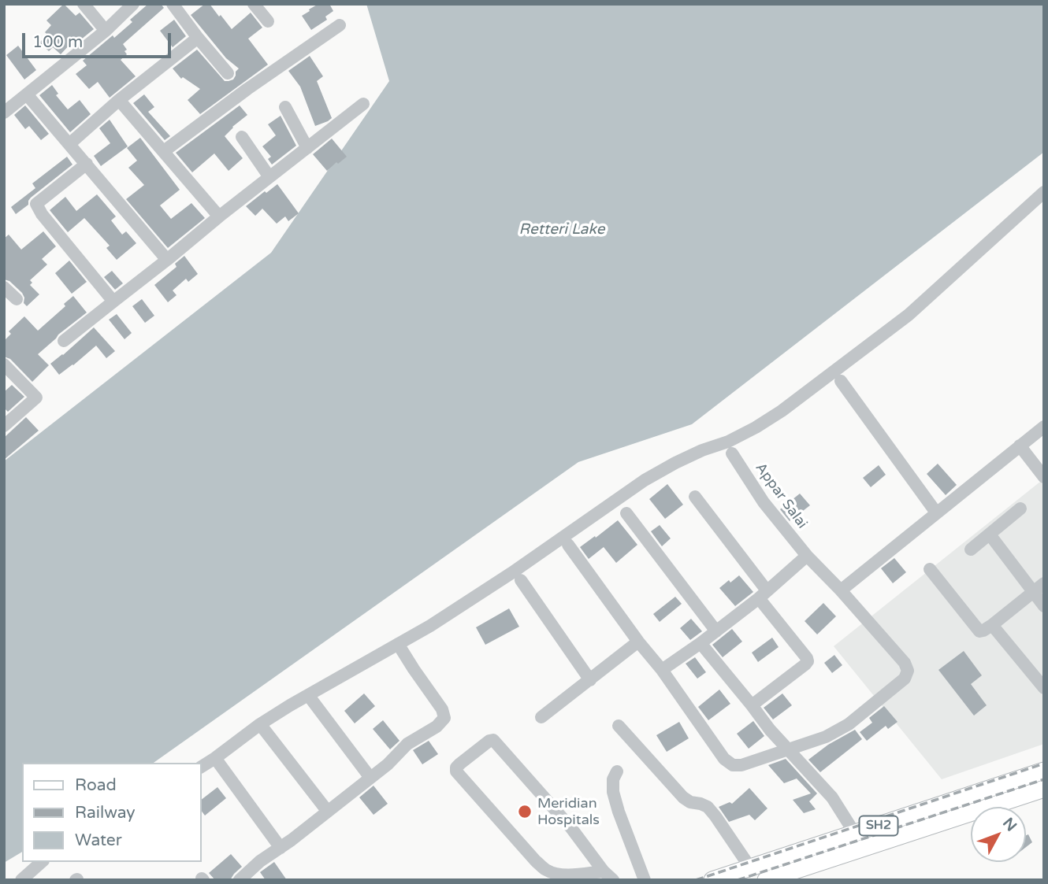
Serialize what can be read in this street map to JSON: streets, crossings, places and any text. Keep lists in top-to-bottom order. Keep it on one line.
{"streets":{"main road":["SH2"],"street":["Appar Salai"]},"water":["Retteri Lake"],"places":["Meridian Hospitals"],"legend":["Road","Railway","Water"],"scale_bar":"100 m","north":"top right"}
